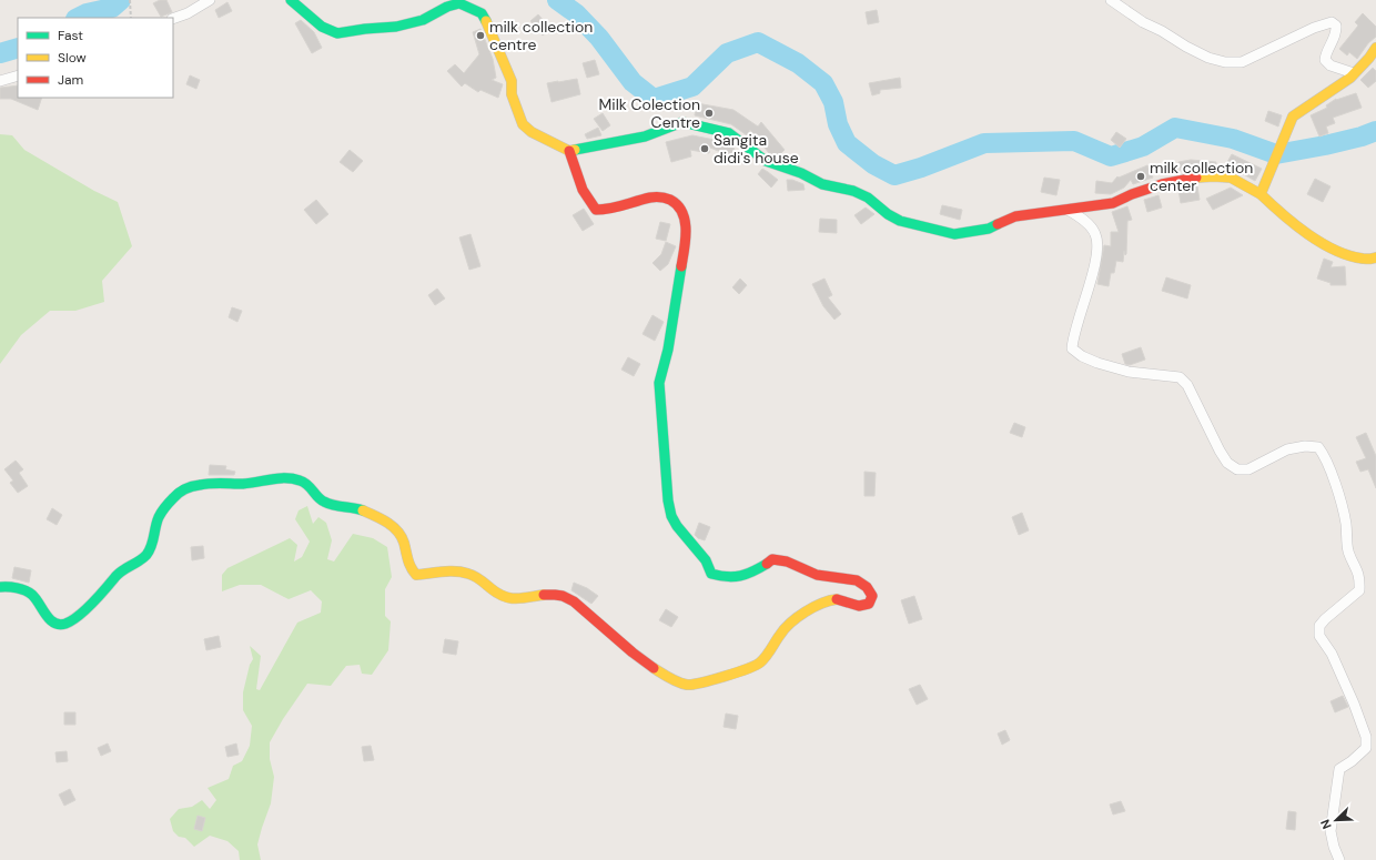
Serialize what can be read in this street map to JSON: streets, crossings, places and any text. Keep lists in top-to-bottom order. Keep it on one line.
{"places":["milk collection centre","Milk Colection Centre","Sangita didi's house","milk collection center"],"legend":["Fast","Slow","Jam"],"north":"bottom left"}
